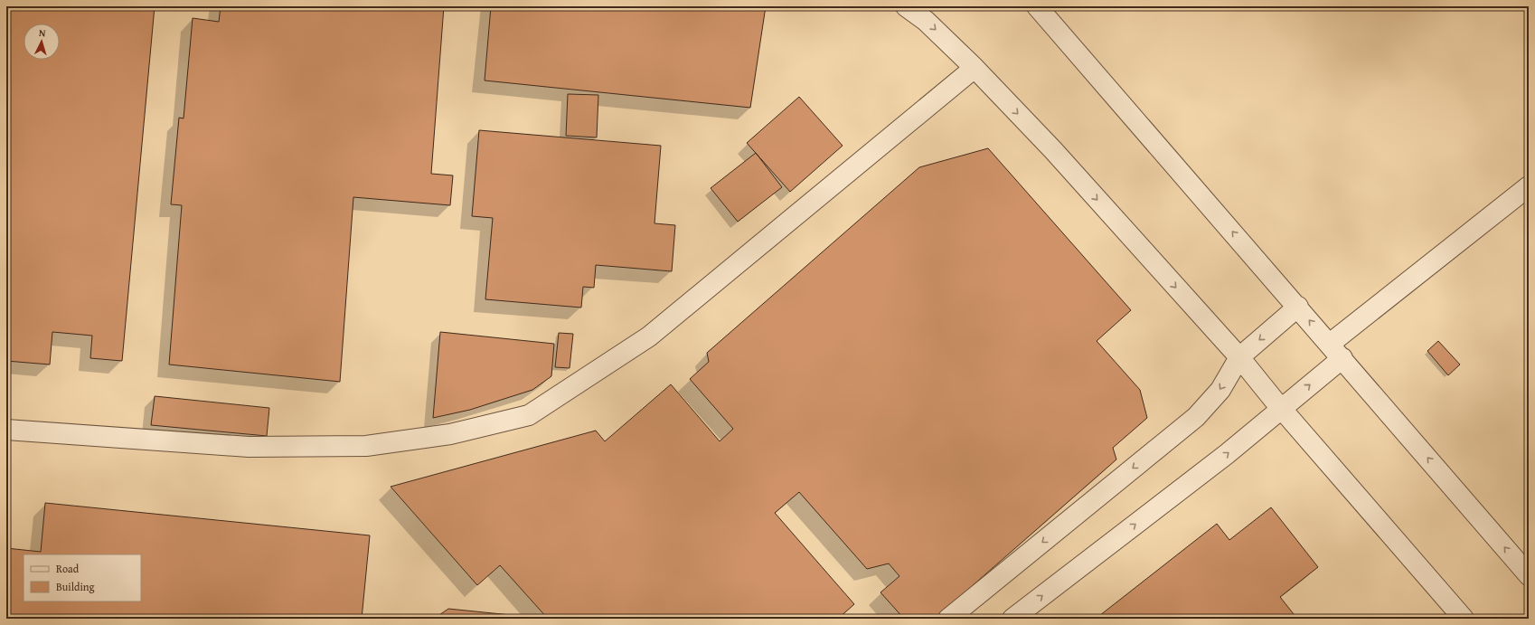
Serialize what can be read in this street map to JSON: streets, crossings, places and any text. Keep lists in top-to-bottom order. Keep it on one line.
{"legend":["Road","Building"],"north":"top"}
